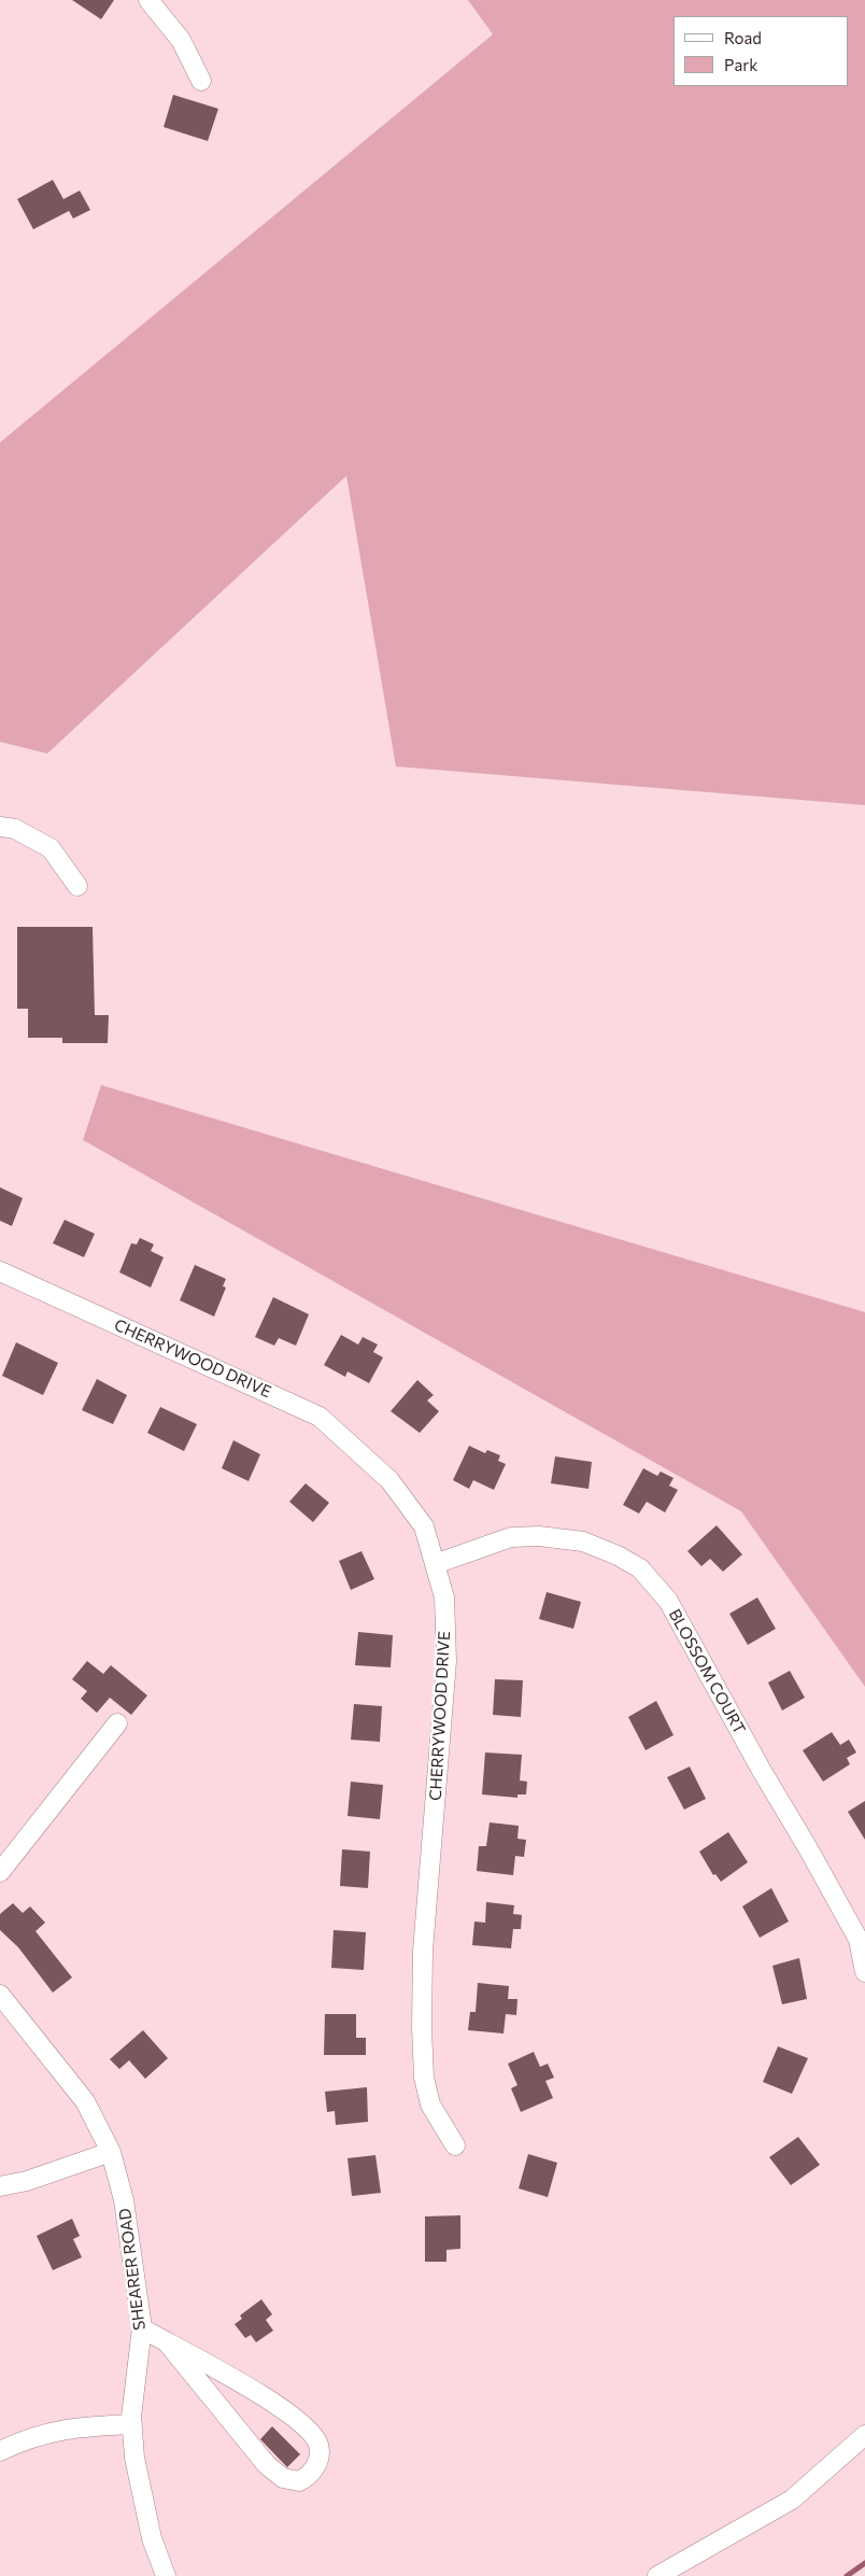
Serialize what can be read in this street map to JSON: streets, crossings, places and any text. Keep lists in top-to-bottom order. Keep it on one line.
{"streets":{"street":["CHERRYWOOD DRIVE","BLOSSOM COURT","SHEARER ROAD"]},"crossings":[["CHERRYWOOD DRIVE","BLOSSOM COURT"]],"legend":["Road","Park"]}
